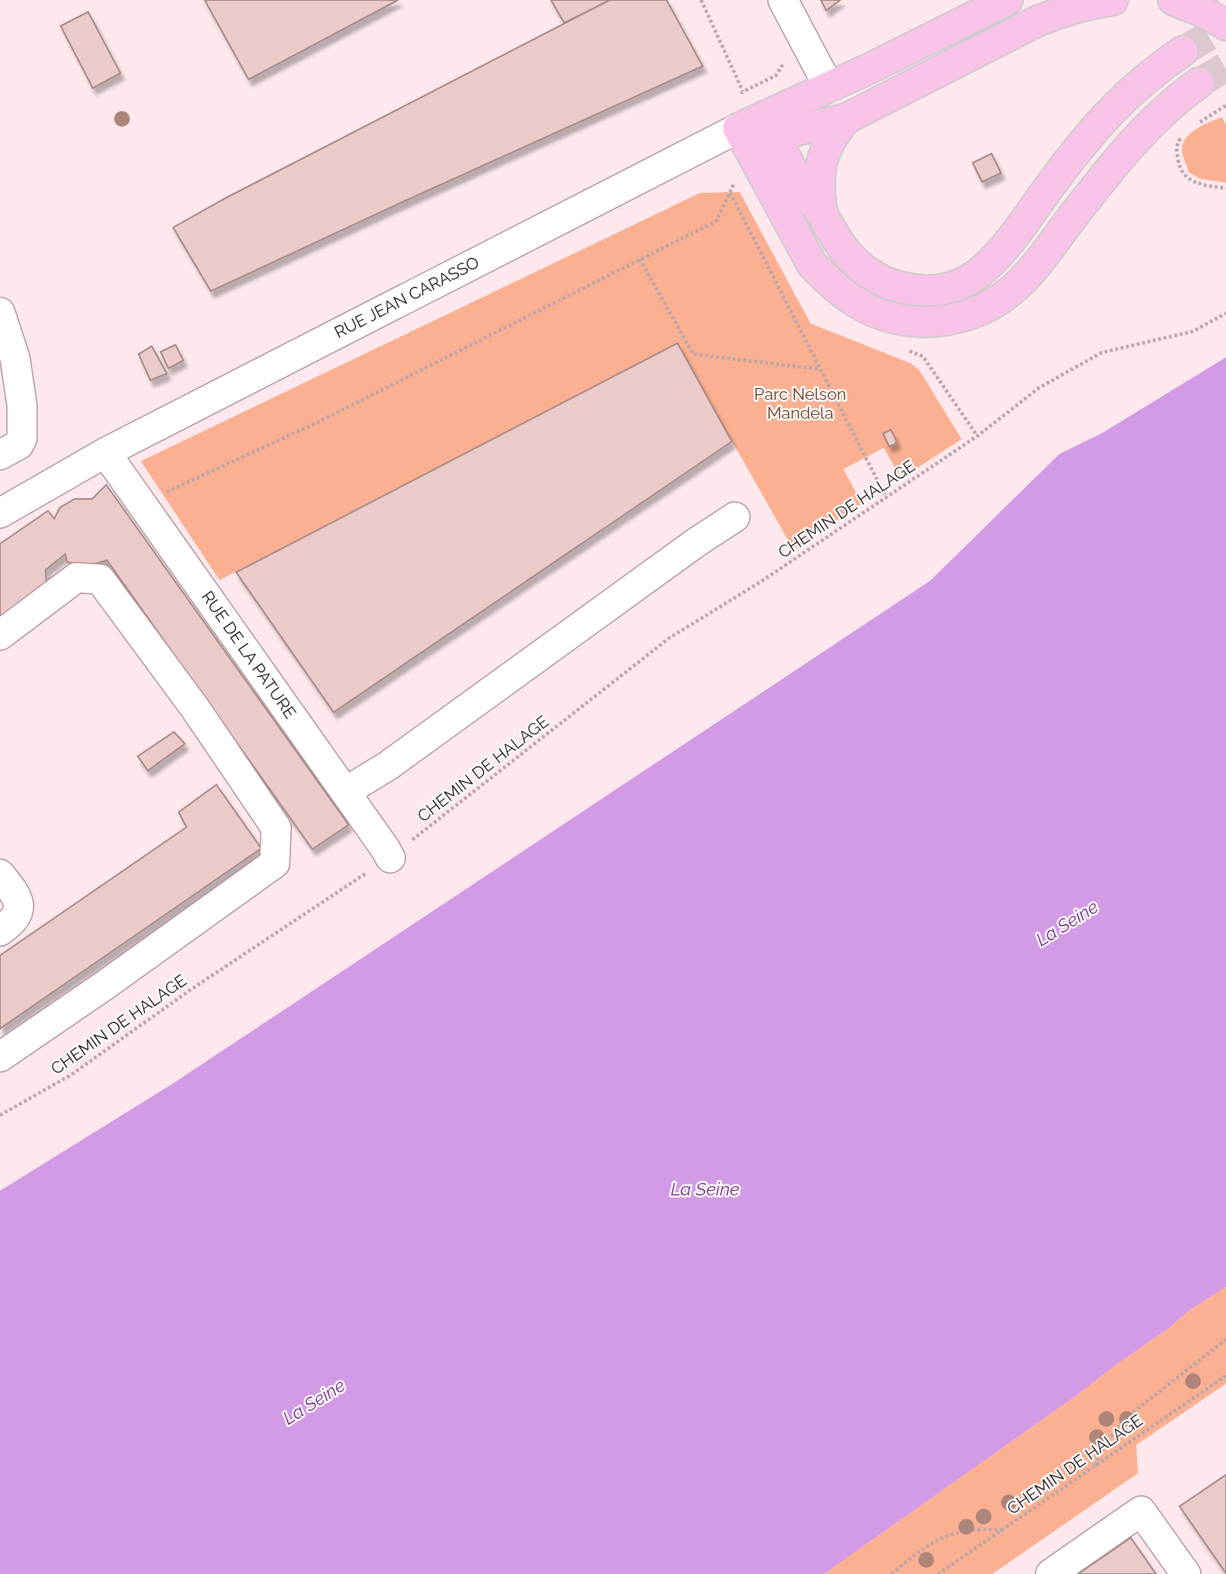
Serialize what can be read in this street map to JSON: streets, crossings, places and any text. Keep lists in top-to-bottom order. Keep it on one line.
{"streets":{"street":["RUE JEAN CARASSO","RUE DE LA PATURE"],"path":["CHEMIN DE HALAGE"]},"crossings":[["RUE JEAN CARASSO","RUE DE LA PATURE"],["CHEMIN DE HALAGE","RUE DE LA PATURE"]],"water":["La Seine"],"parks":["Parc Nelson Mandela"]}
